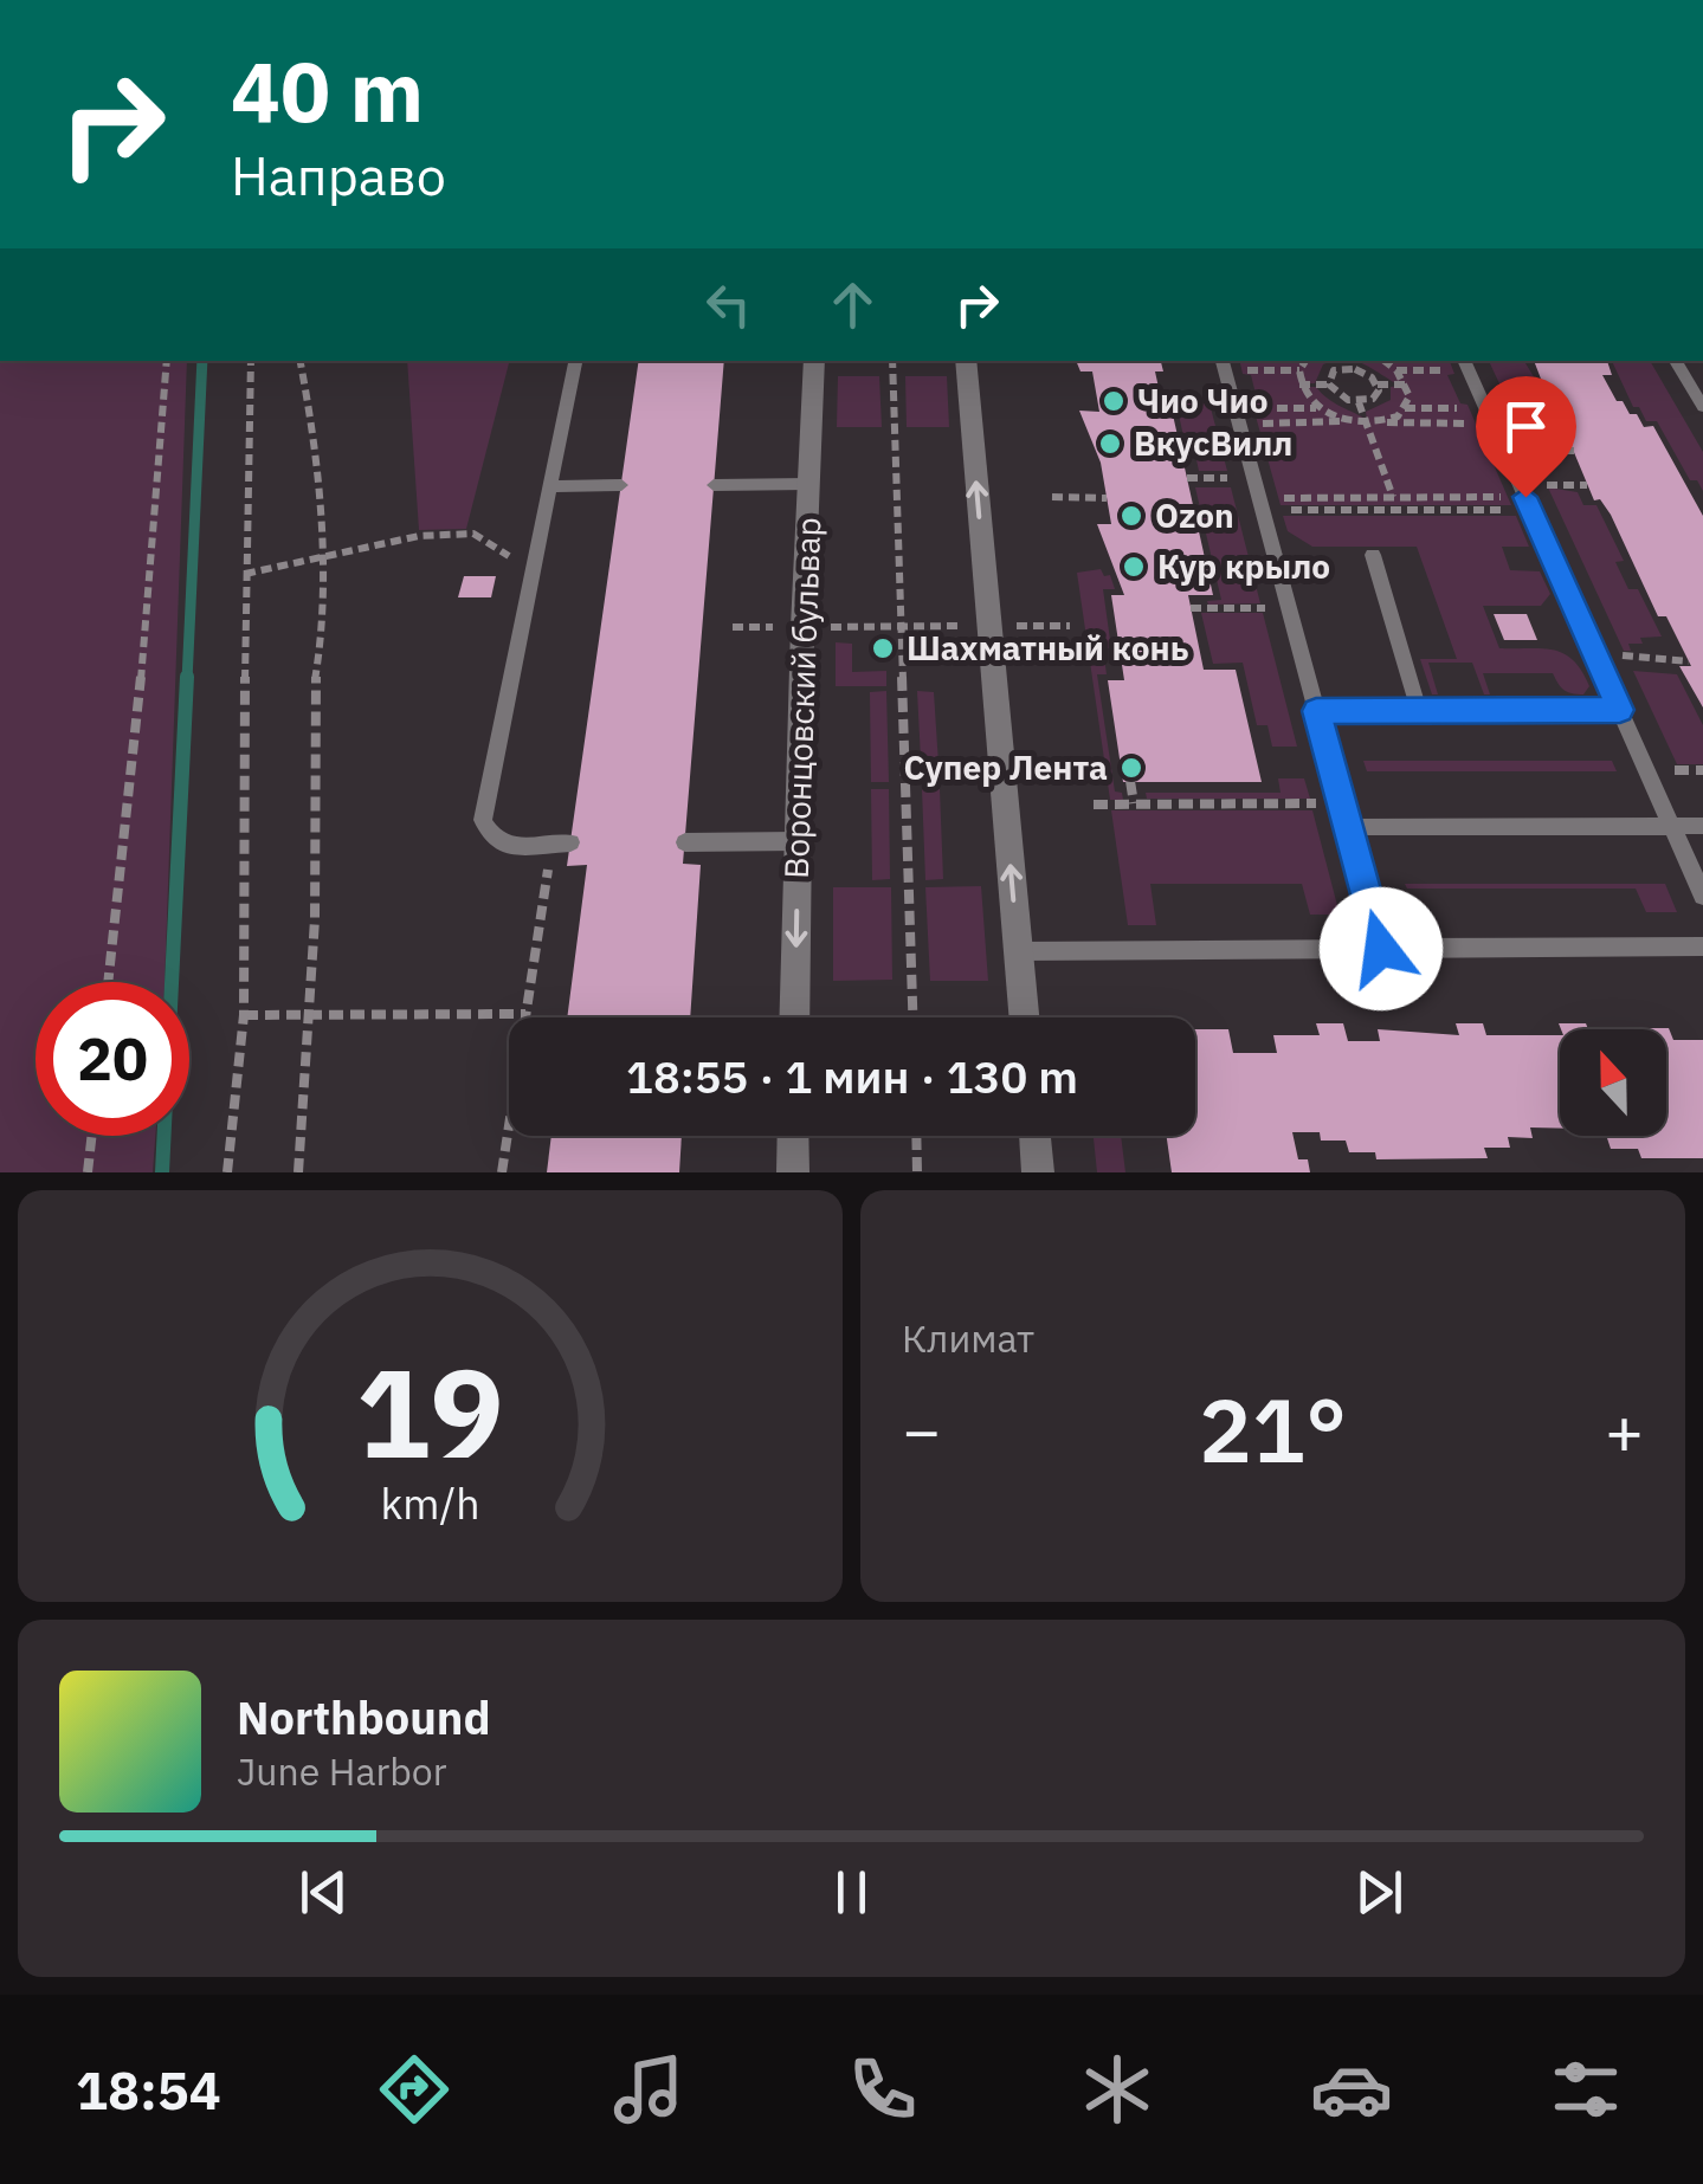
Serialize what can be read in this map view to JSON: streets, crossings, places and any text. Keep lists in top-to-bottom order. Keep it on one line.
{"streets":{"street":["Воронцовский бульвар"]},"places":["Чио Чио","ВкусВилл","Ozon","Кур крыло","Шахматный конь","Супер Лента"],"north":"top","page":{"turn":["40 m","Направо"],"limit":"20","trip":"18:55 · 1 мин · 130 m","tile":"Климат","heat":["−","21°","+"],"song":["Northbound","June Harbor"],"tabs":"18:54","gauge":["19","km/h"]}}
